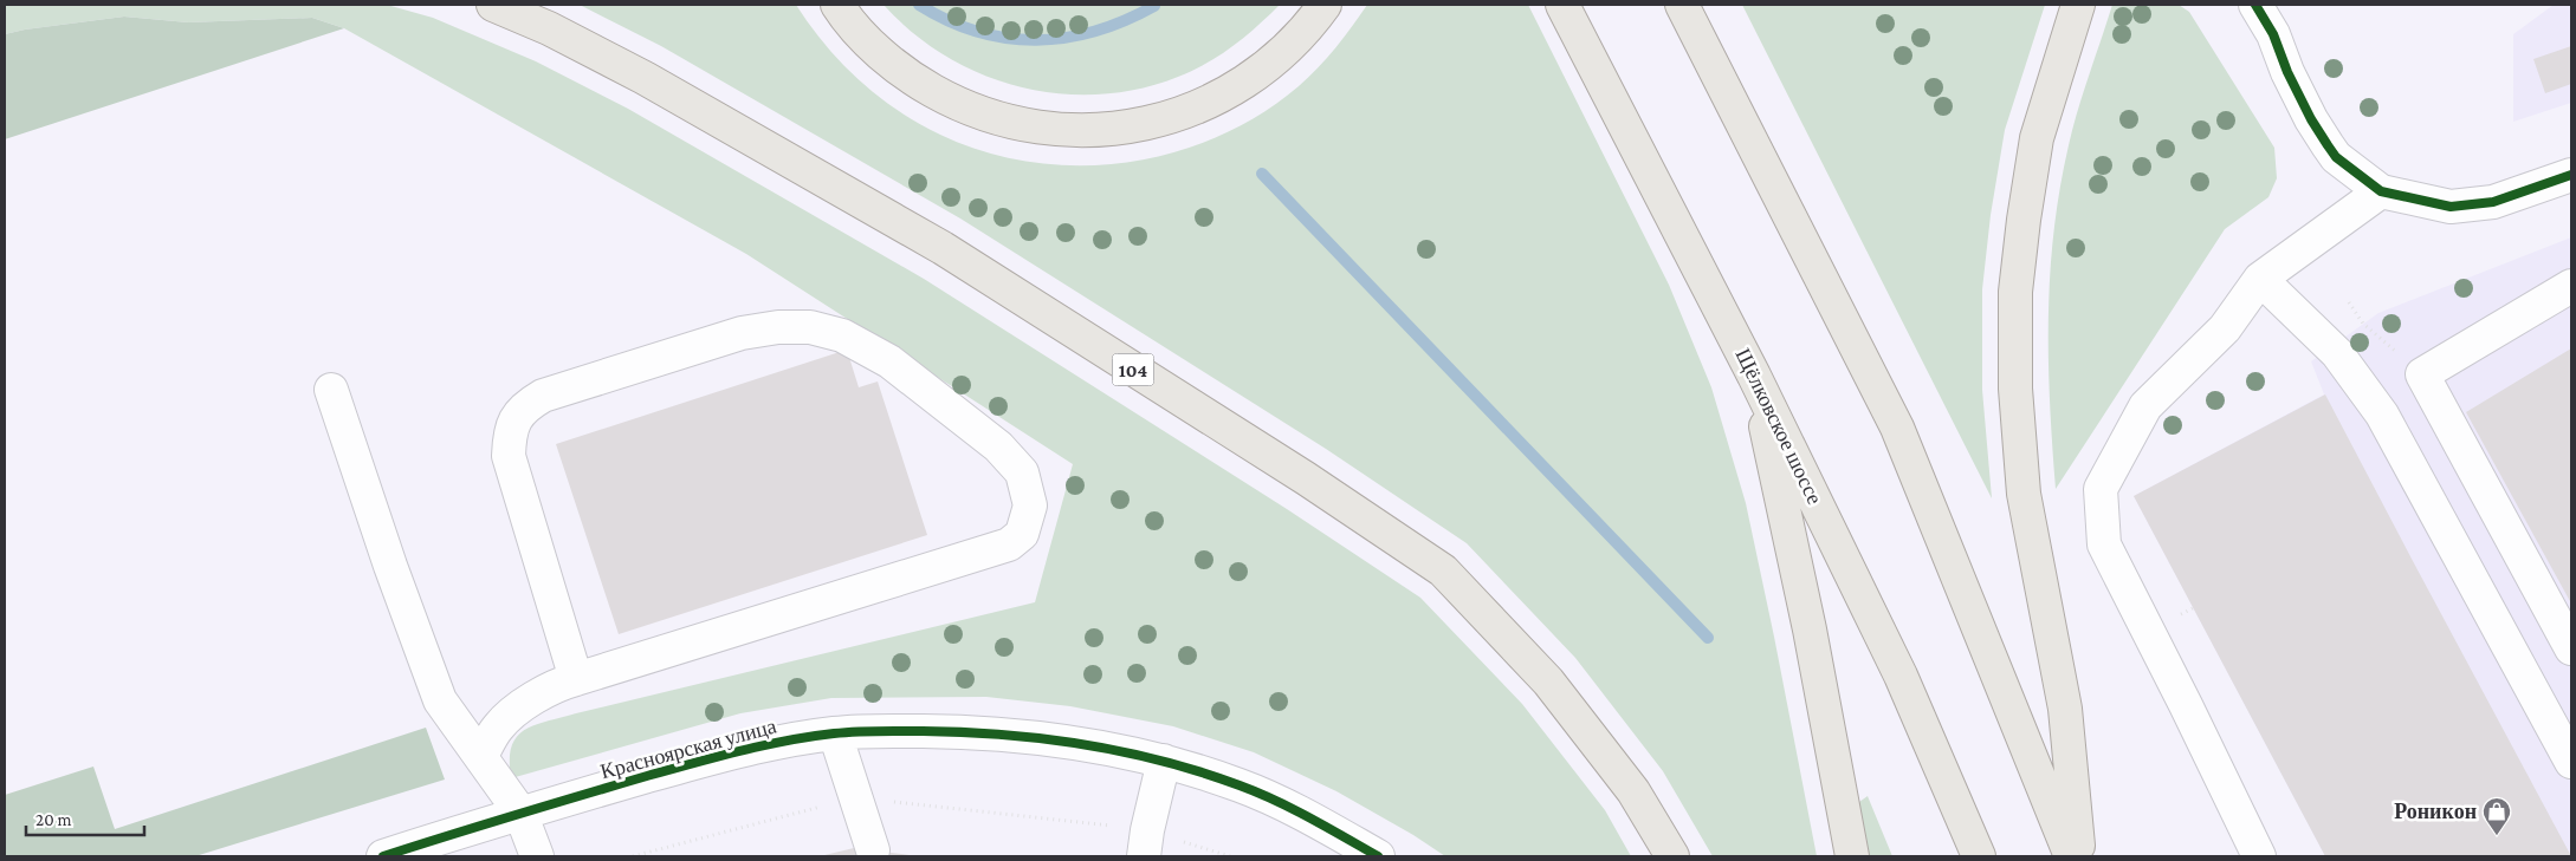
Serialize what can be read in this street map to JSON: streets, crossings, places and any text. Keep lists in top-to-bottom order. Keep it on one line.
{"streets":{"main road":["104","Щёлковское шоссе"],"street":["Красноярская улица"]},"places":{"shop":["Роникон"]},"scale_bar":"20 m"}
